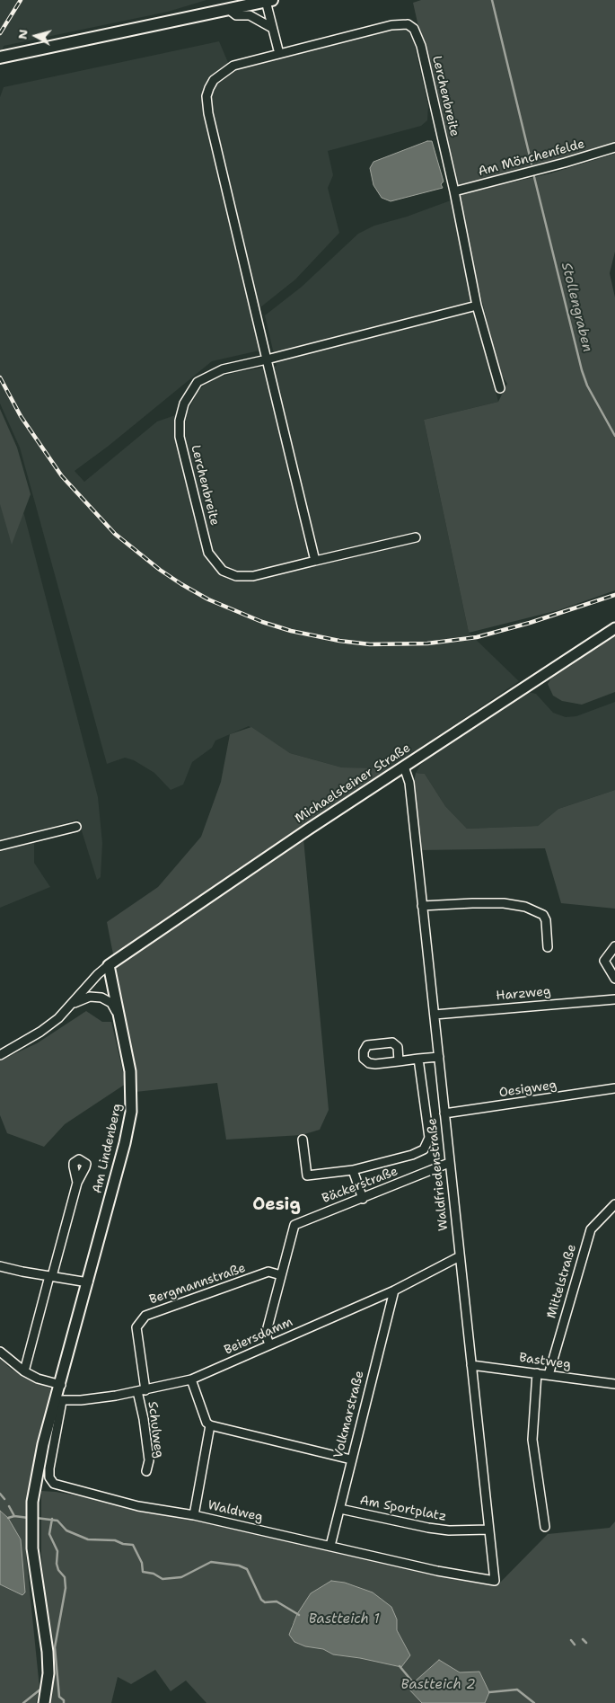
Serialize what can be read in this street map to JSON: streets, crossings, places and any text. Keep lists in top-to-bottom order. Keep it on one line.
{"streets":{"street":["Lerchenbreite","Am Mönchenfelde","Michaelsteiner Straße","Harzweg","Oesigweg","Am Lindenberg","Waldfriedenstraße","Bäckerstraße","Mittelstraße","Bergmannstraße","Beiersdamm","Bastweg","Volkmarstraße","Schulweg","Am Sportplatz","Waldweg"]},"crossings":[["Lerchenbreite","Am Mönchenfelde"],["Michaelsteiner Straße","Am Lindenberg"],["Michaelsteiner Straße","Waldfriedenstraße"],["Harzweg","Waldfriedenstraße"],["Oesigweg","Waldfriedenstraße"],["Am Lindenberg","Beiersdamm"],["Am Lindenberg","Waldweg"],["Waldfriedenstraße","Bäckerstraße"],["Waldfriedenstraße","Beiersdamm"],["Waldfriedenstraße","Bastweg"],["Waldfriedenstraße","Am Sportplatz"],["Waldfriedenstraße","Waldweg"],["Bäckerstraße","Bergmannstraße"],["Bäckerstraße","Beiersdamm"],["Mittelstraße","Bastweg"],["Bergmannstraße","Beiersdamm"],["Bergmannstraße","Schulweg"],["Beiersdamm","Volkmarstraße"],["Beiersdamm","Schulweg"],["Beiersdamm","Waldweg"],["Volkmarstraße","Am Sportplatz"],["Volkmarstraße","Waldweg"]],"districts":["Oesig"],"water":["Stollengraben","Bastteich 1","Bastteich 2"],"north":"left"}
